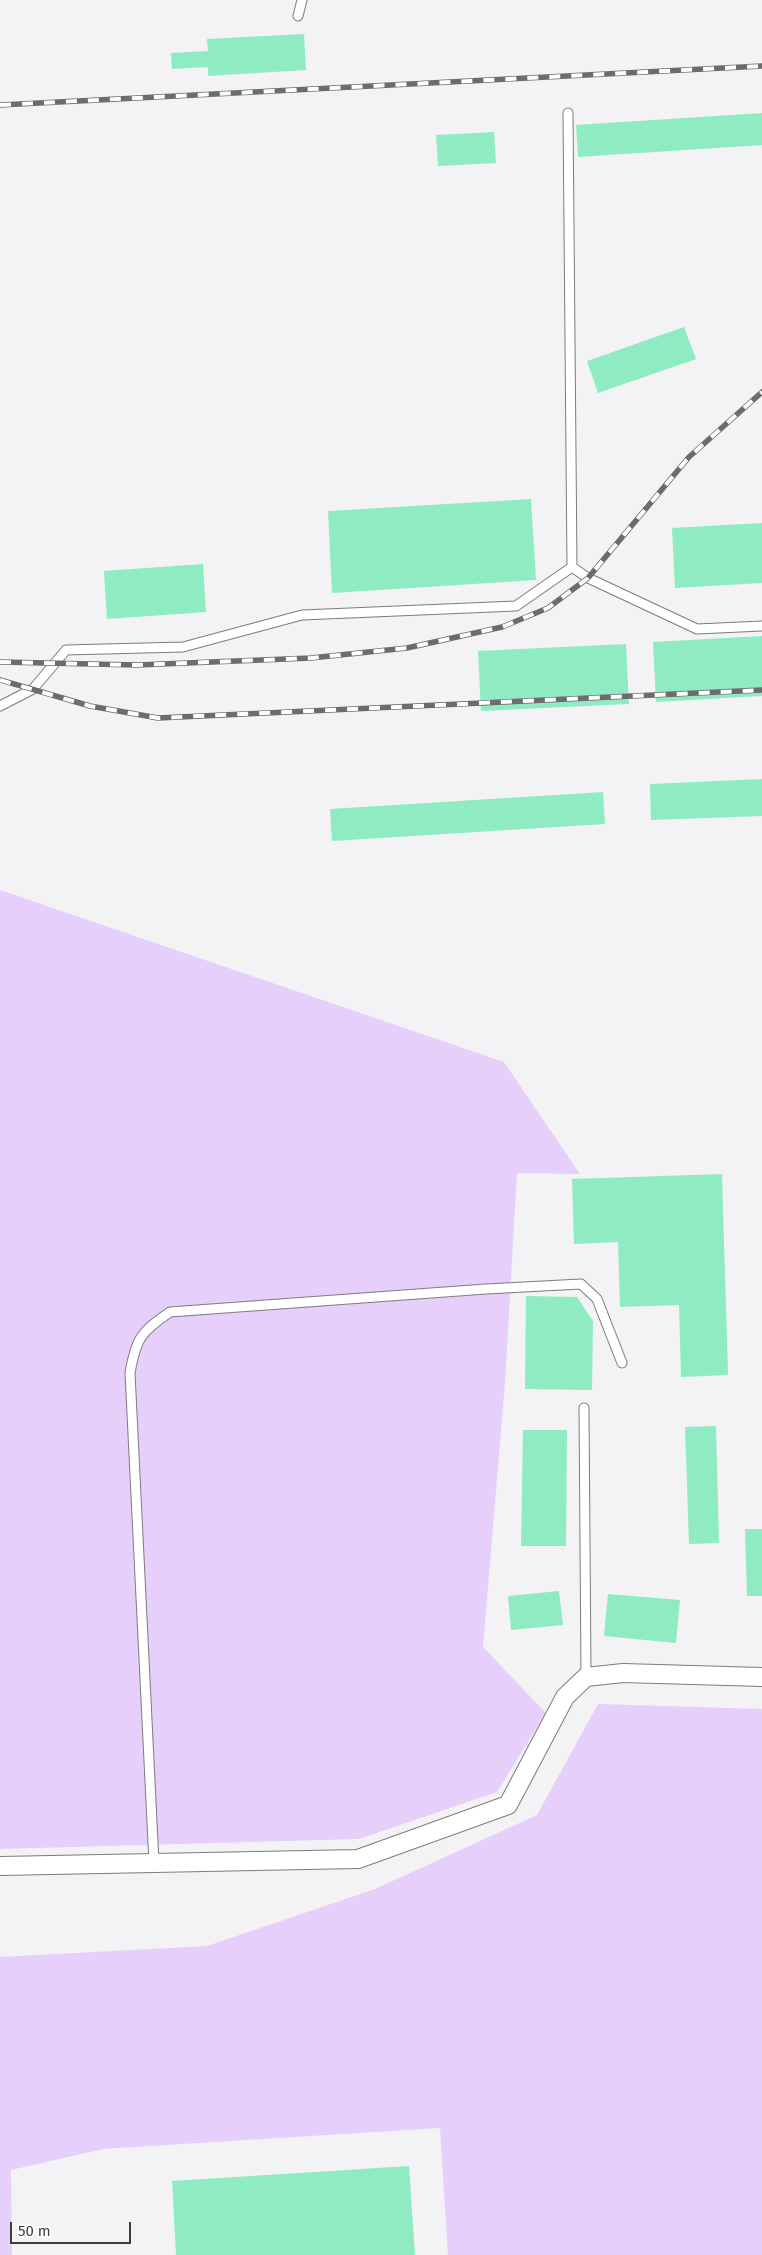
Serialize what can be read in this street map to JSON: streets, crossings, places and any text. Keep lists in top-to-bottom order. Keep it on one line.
{"scale_bar":"50 m"}
